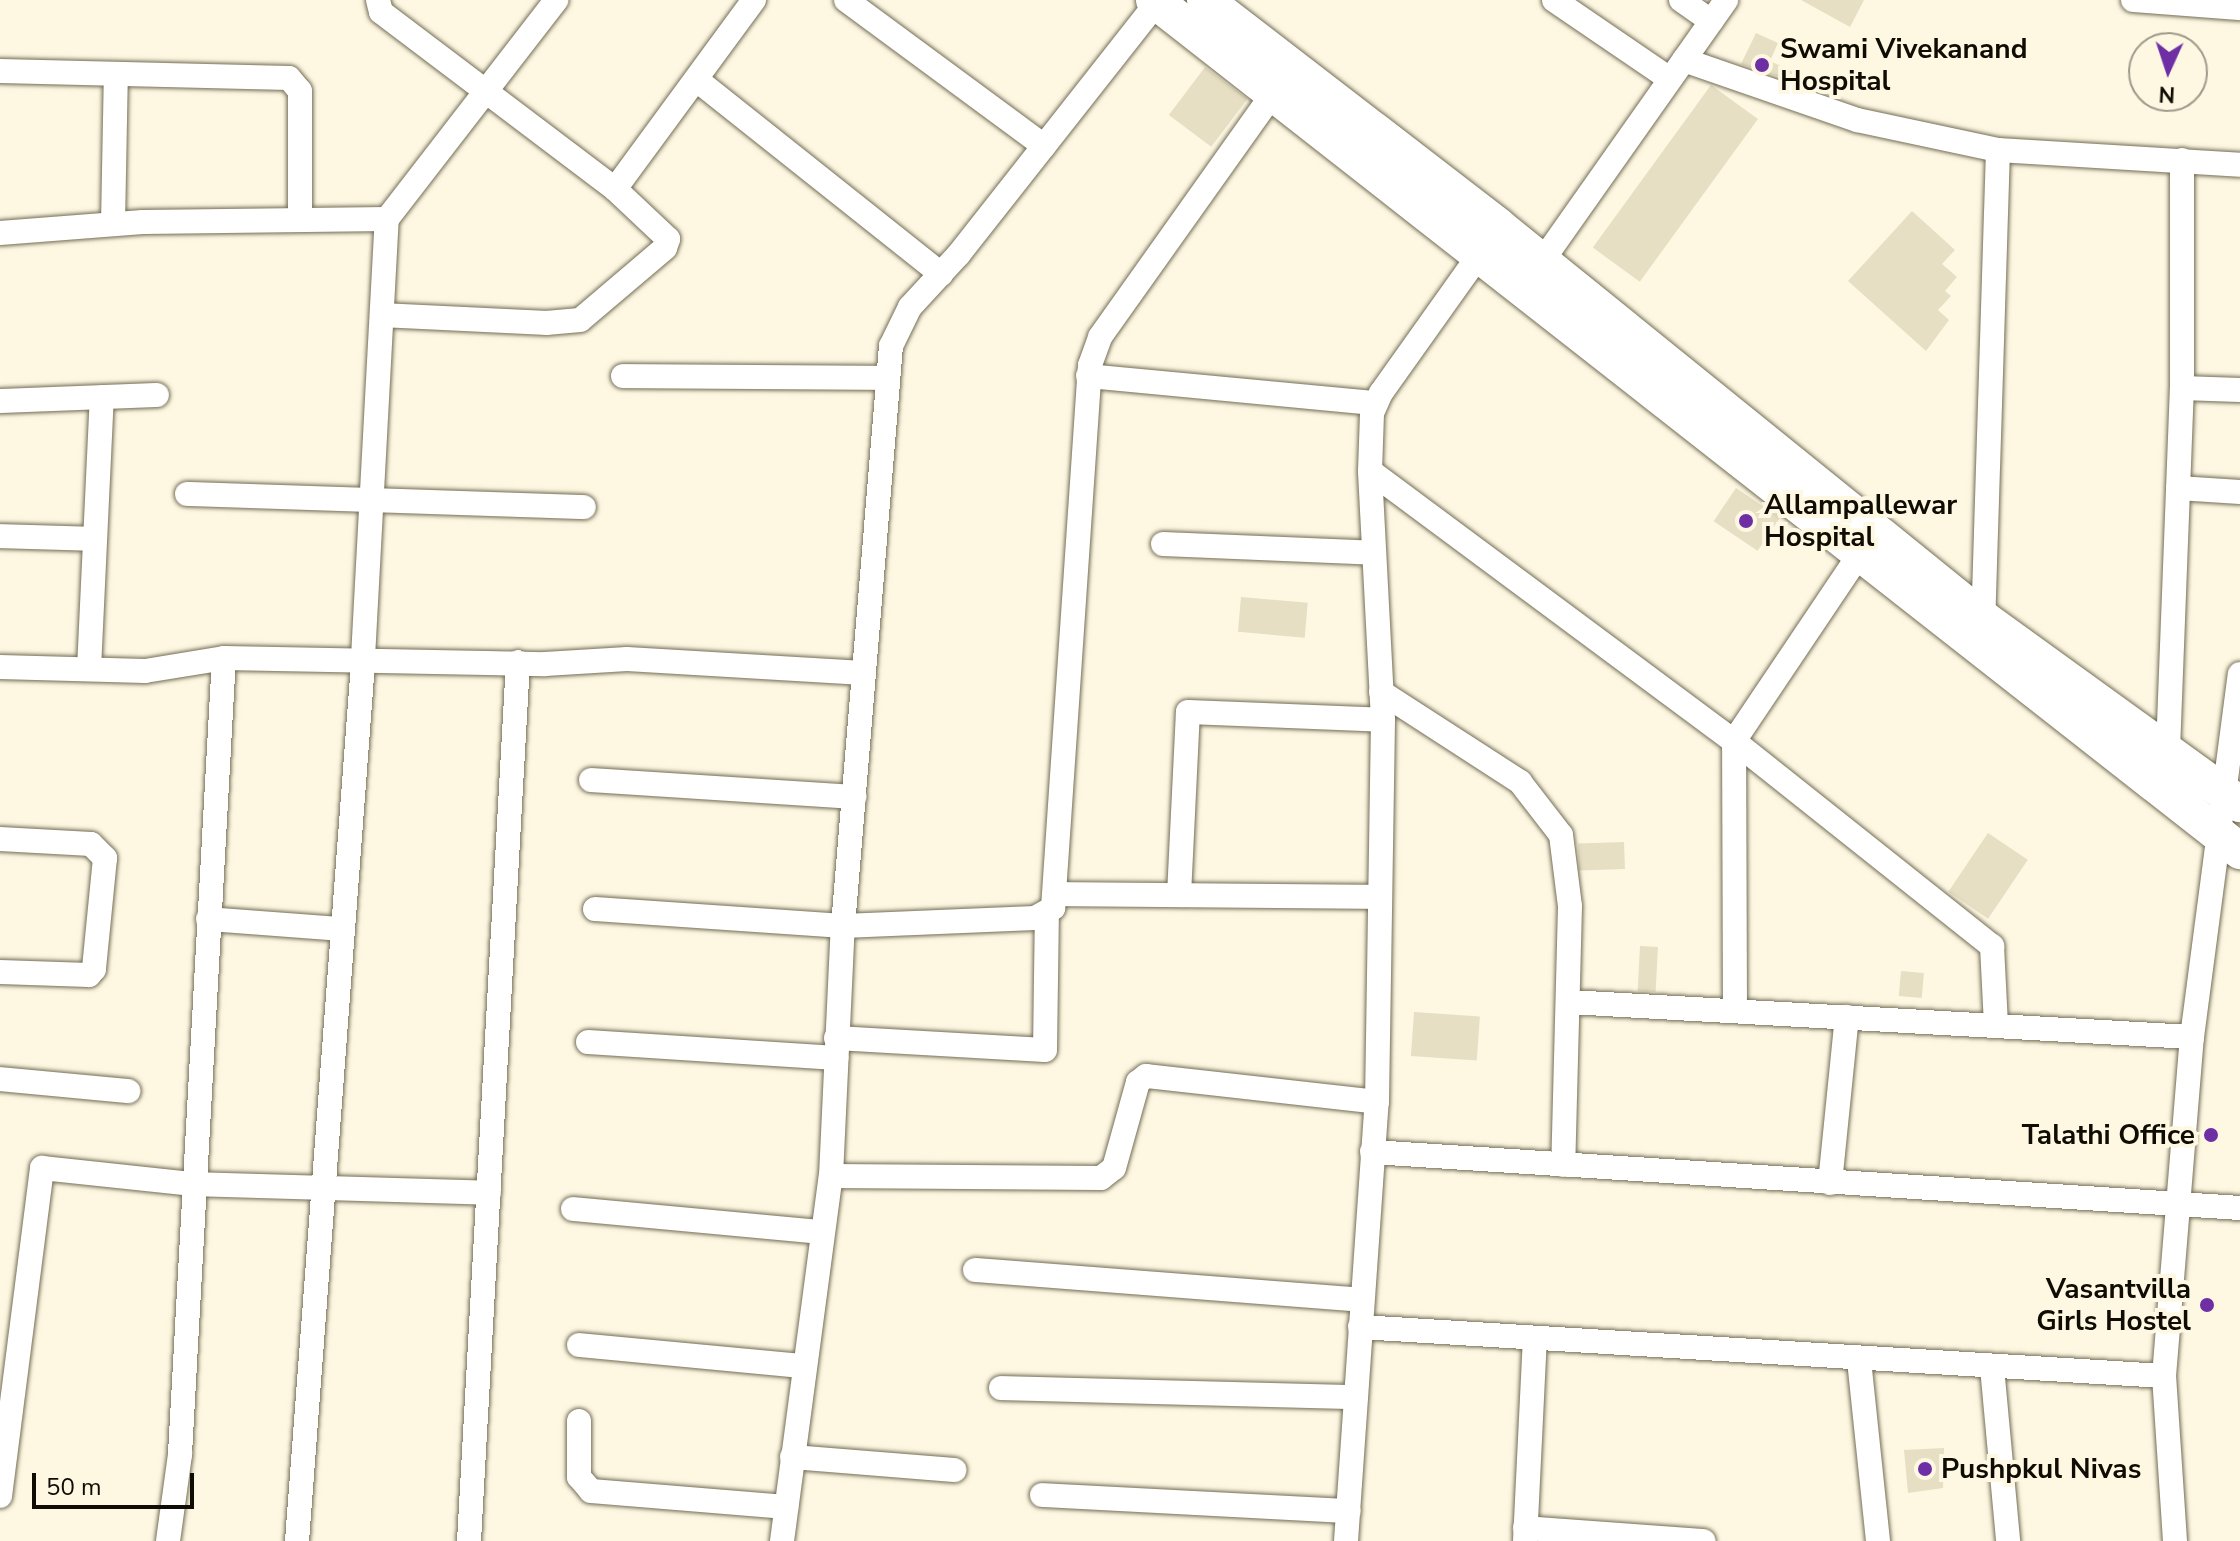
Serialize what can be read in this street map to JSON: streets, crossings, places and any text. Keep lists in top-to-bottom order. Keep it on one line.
{"places":["Swami Vivekanand Hospital","Allampallewar Hospital","Talathi Office","Vasantvilla Girls Hostel","Pushpkul Nivas"],"scale_bar":"50 m","north":"bottom"}
